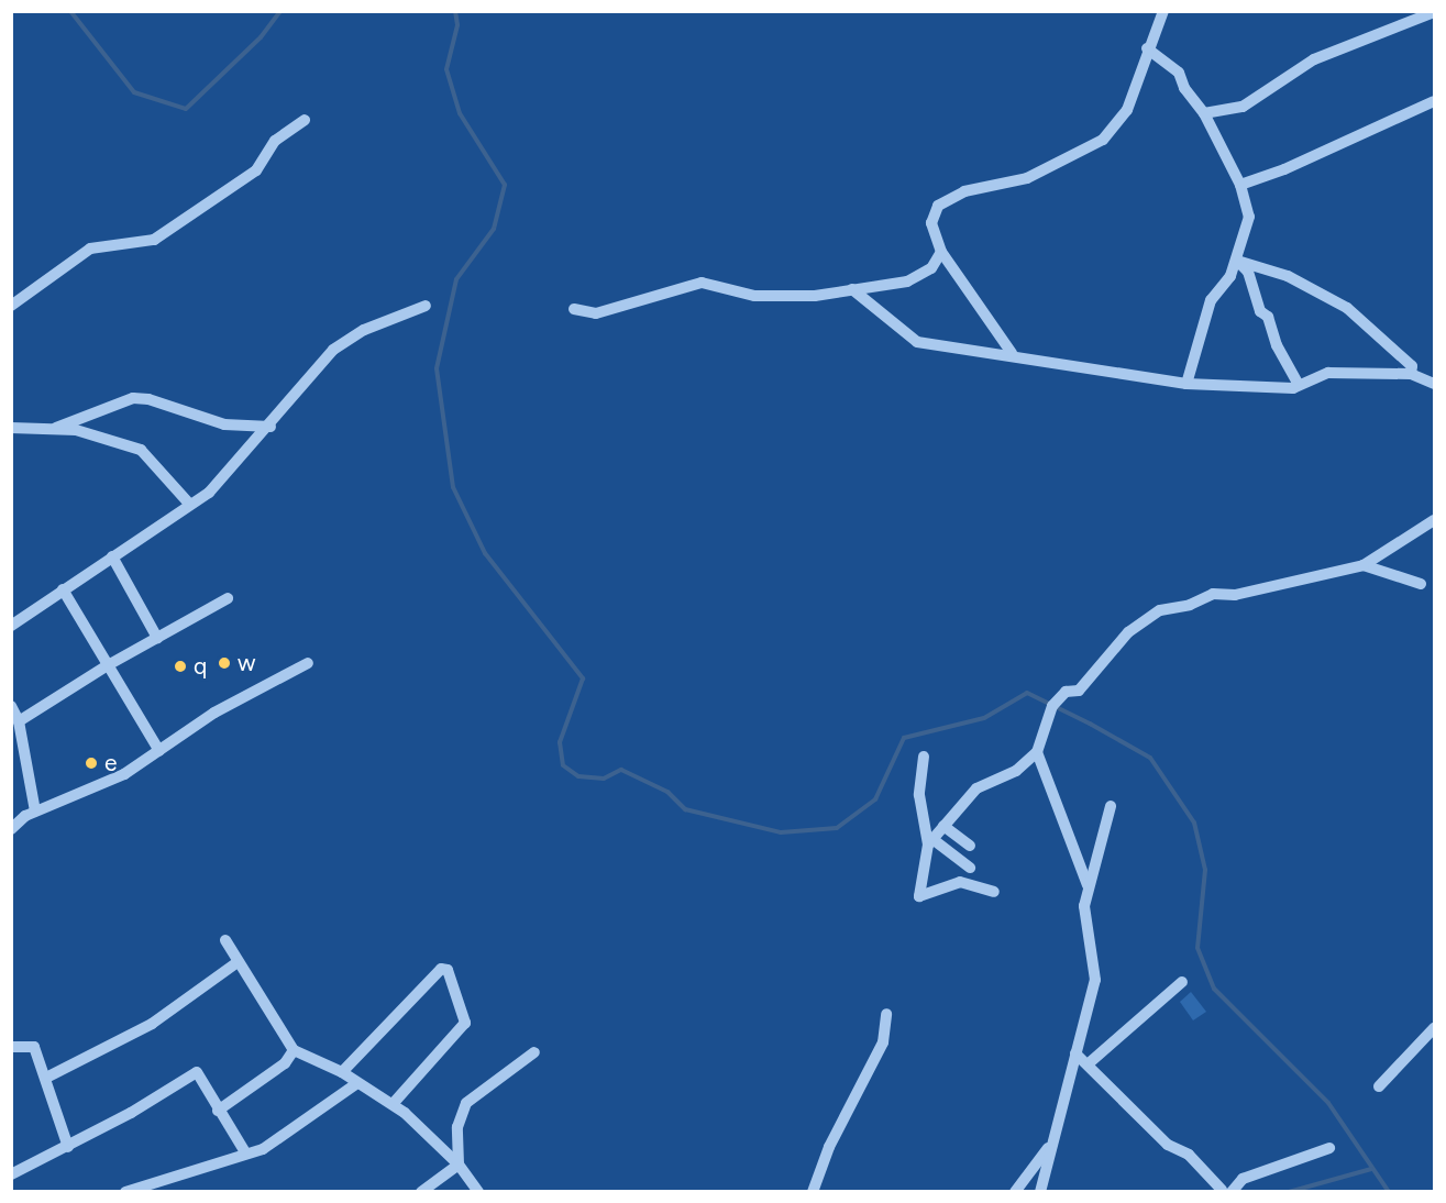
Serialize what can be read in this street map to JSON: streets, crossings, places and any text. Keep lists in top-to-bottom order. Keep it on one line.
{"places":["w","q","e"]}
